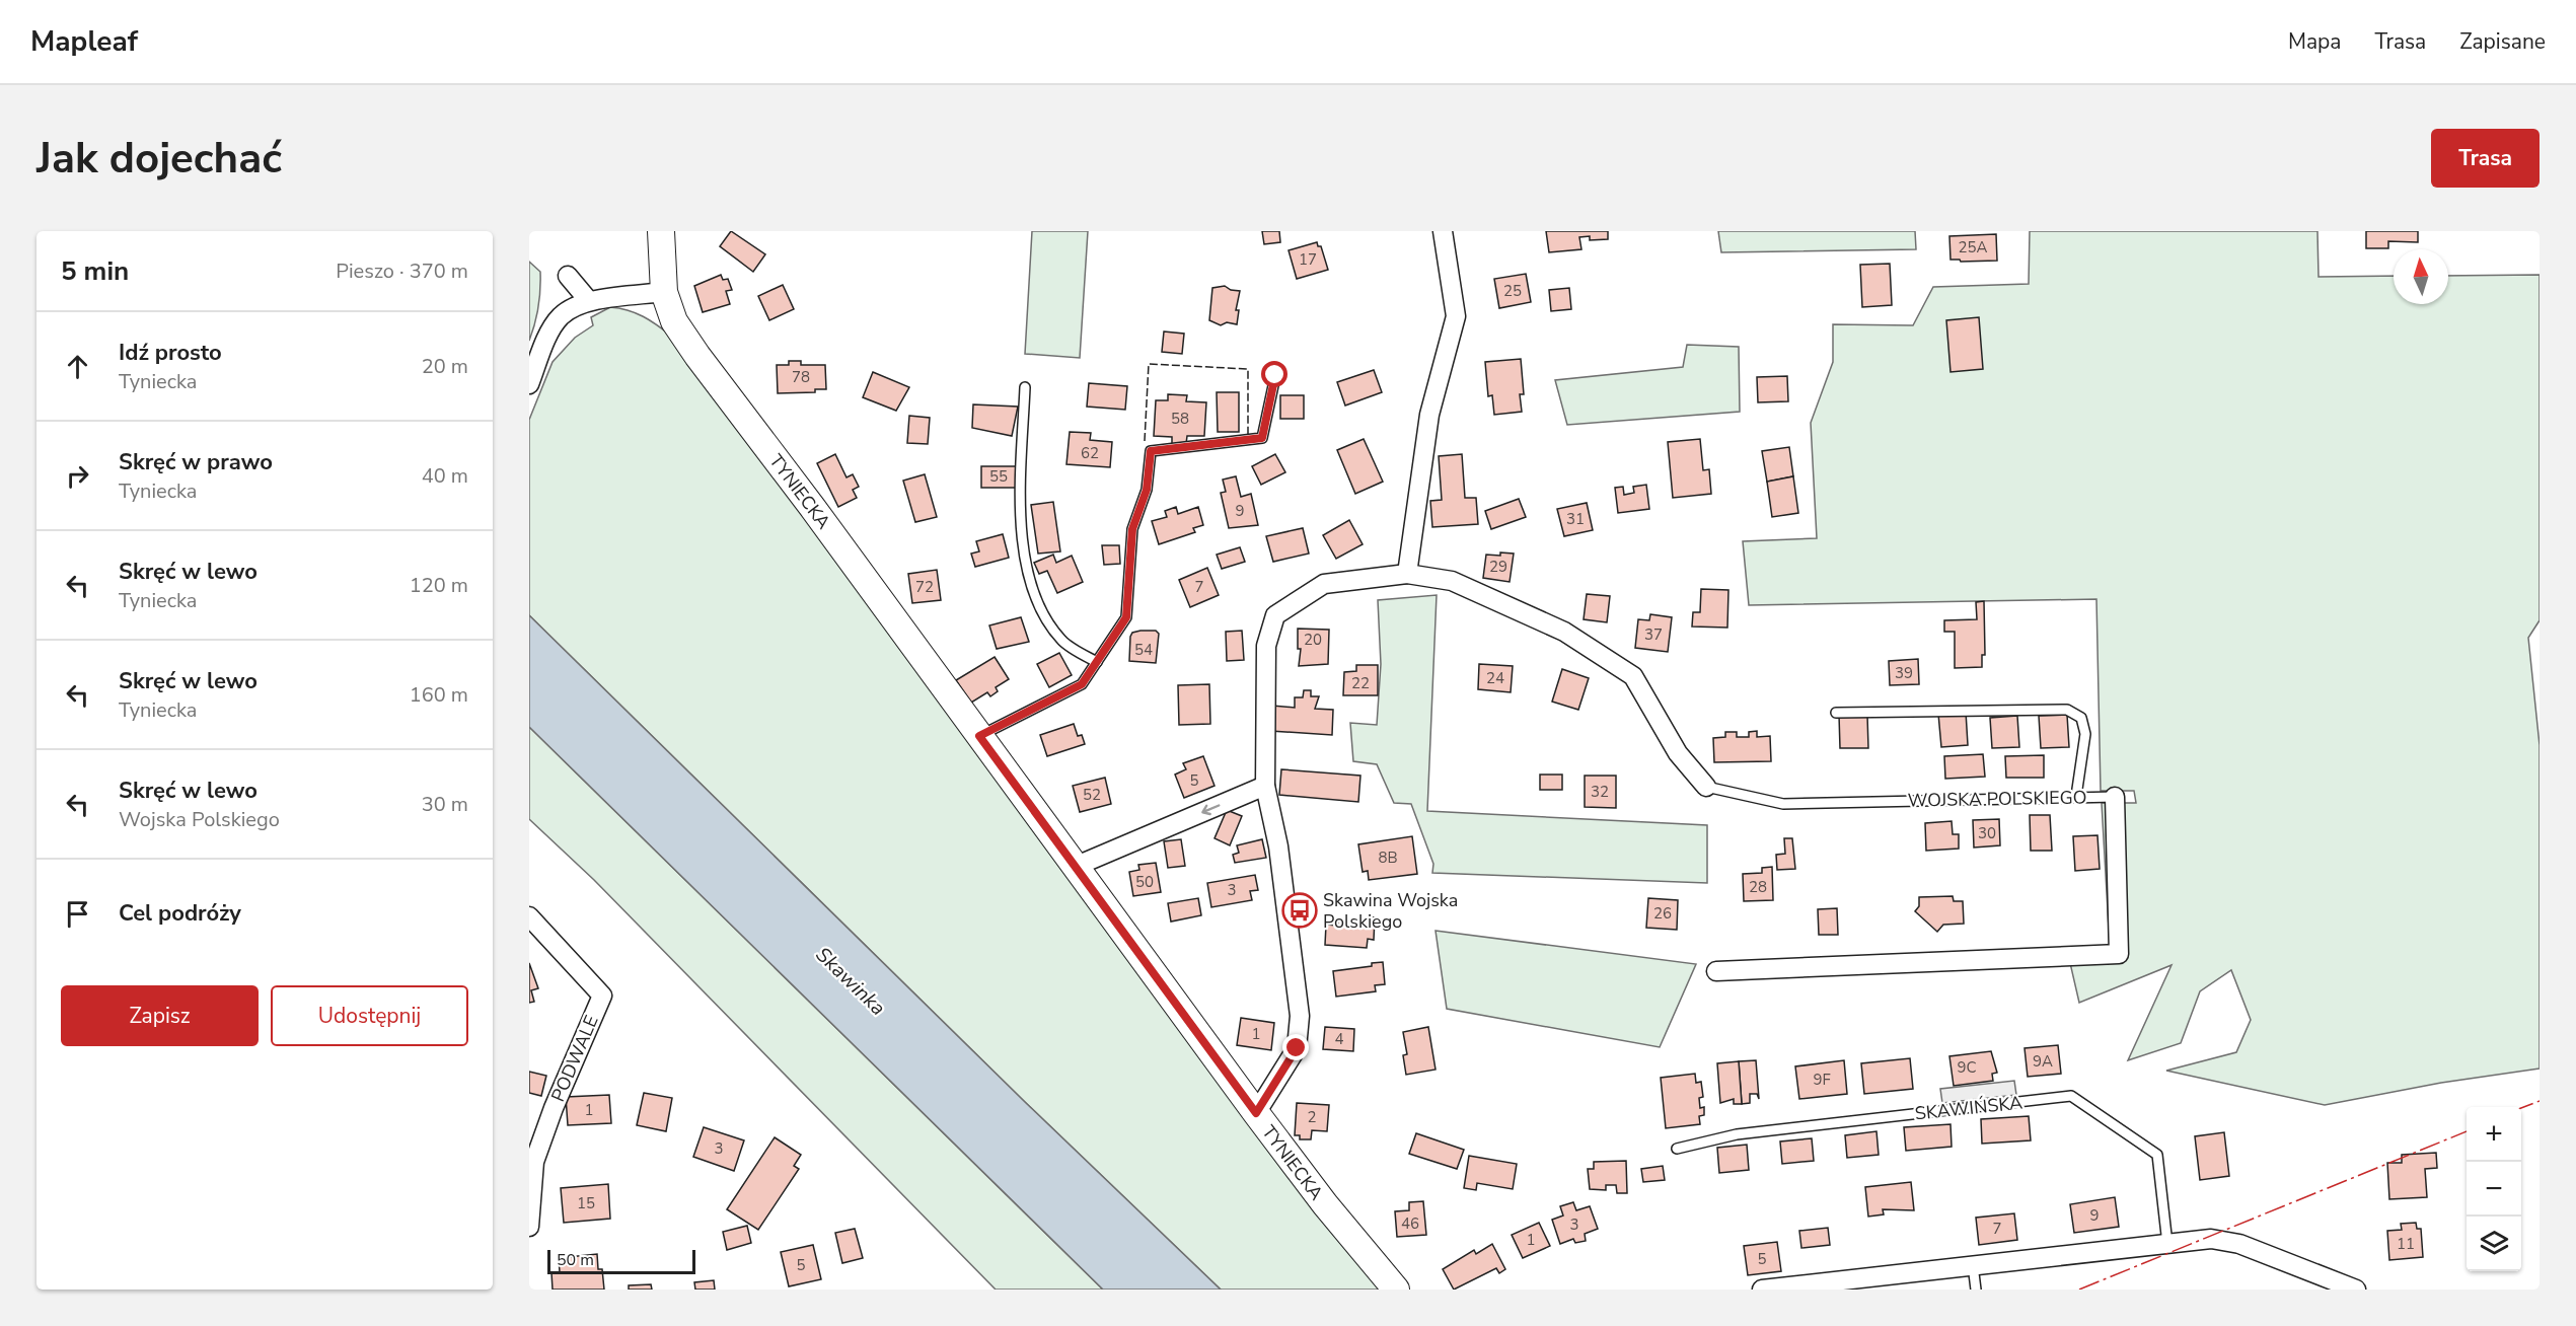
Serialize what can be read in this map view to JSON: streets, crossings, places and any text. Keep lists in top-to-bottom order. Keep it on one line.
{"streets":{"street":["TYNIECKA","WOJSKA POLSKIEGO","PODWALE"],"lane":["SKAWIŃSKA"]},"crossings":[["TYNIECKA","WOJSKA POLSKIEGO"]],"water":["Skawinka"],"places":{"bus stop":["Skawina Wojska Polskiego"]},"house_numbers":["25A","17","25","78","58","62","55","9","31","29","72","7","37","20","54","39","24","22","5","32","52","30","8B","50","28","3","26","1","4","9A","9C","9F","1","2","3","15","9","46","3","7","1","11","5","5"],"scale_bar":"50 m","north":"top","page":{"header":"Mapleaf","nav":["Mapa","Trasa","Zapisane"],"buttons":["Trasa",["Zapisz","Udostępnij"]],"title":"Jak dojechać","heading":["5 min","Pieszo · 370 m"],"list":[["Idź prosto","Tyniecka","20 m"],["Skręć w prawo","Tyniecka","40 m"],["Skręć w lewo","Tyniecka","120 m"],["Skręć w lewo","Tyniecka","160 m"],["Skręć w lewo","Wojska Polskiego","30 m"],"Cel podróży"],"map_buttons":["+","−"],"scale":"50 m"}}
